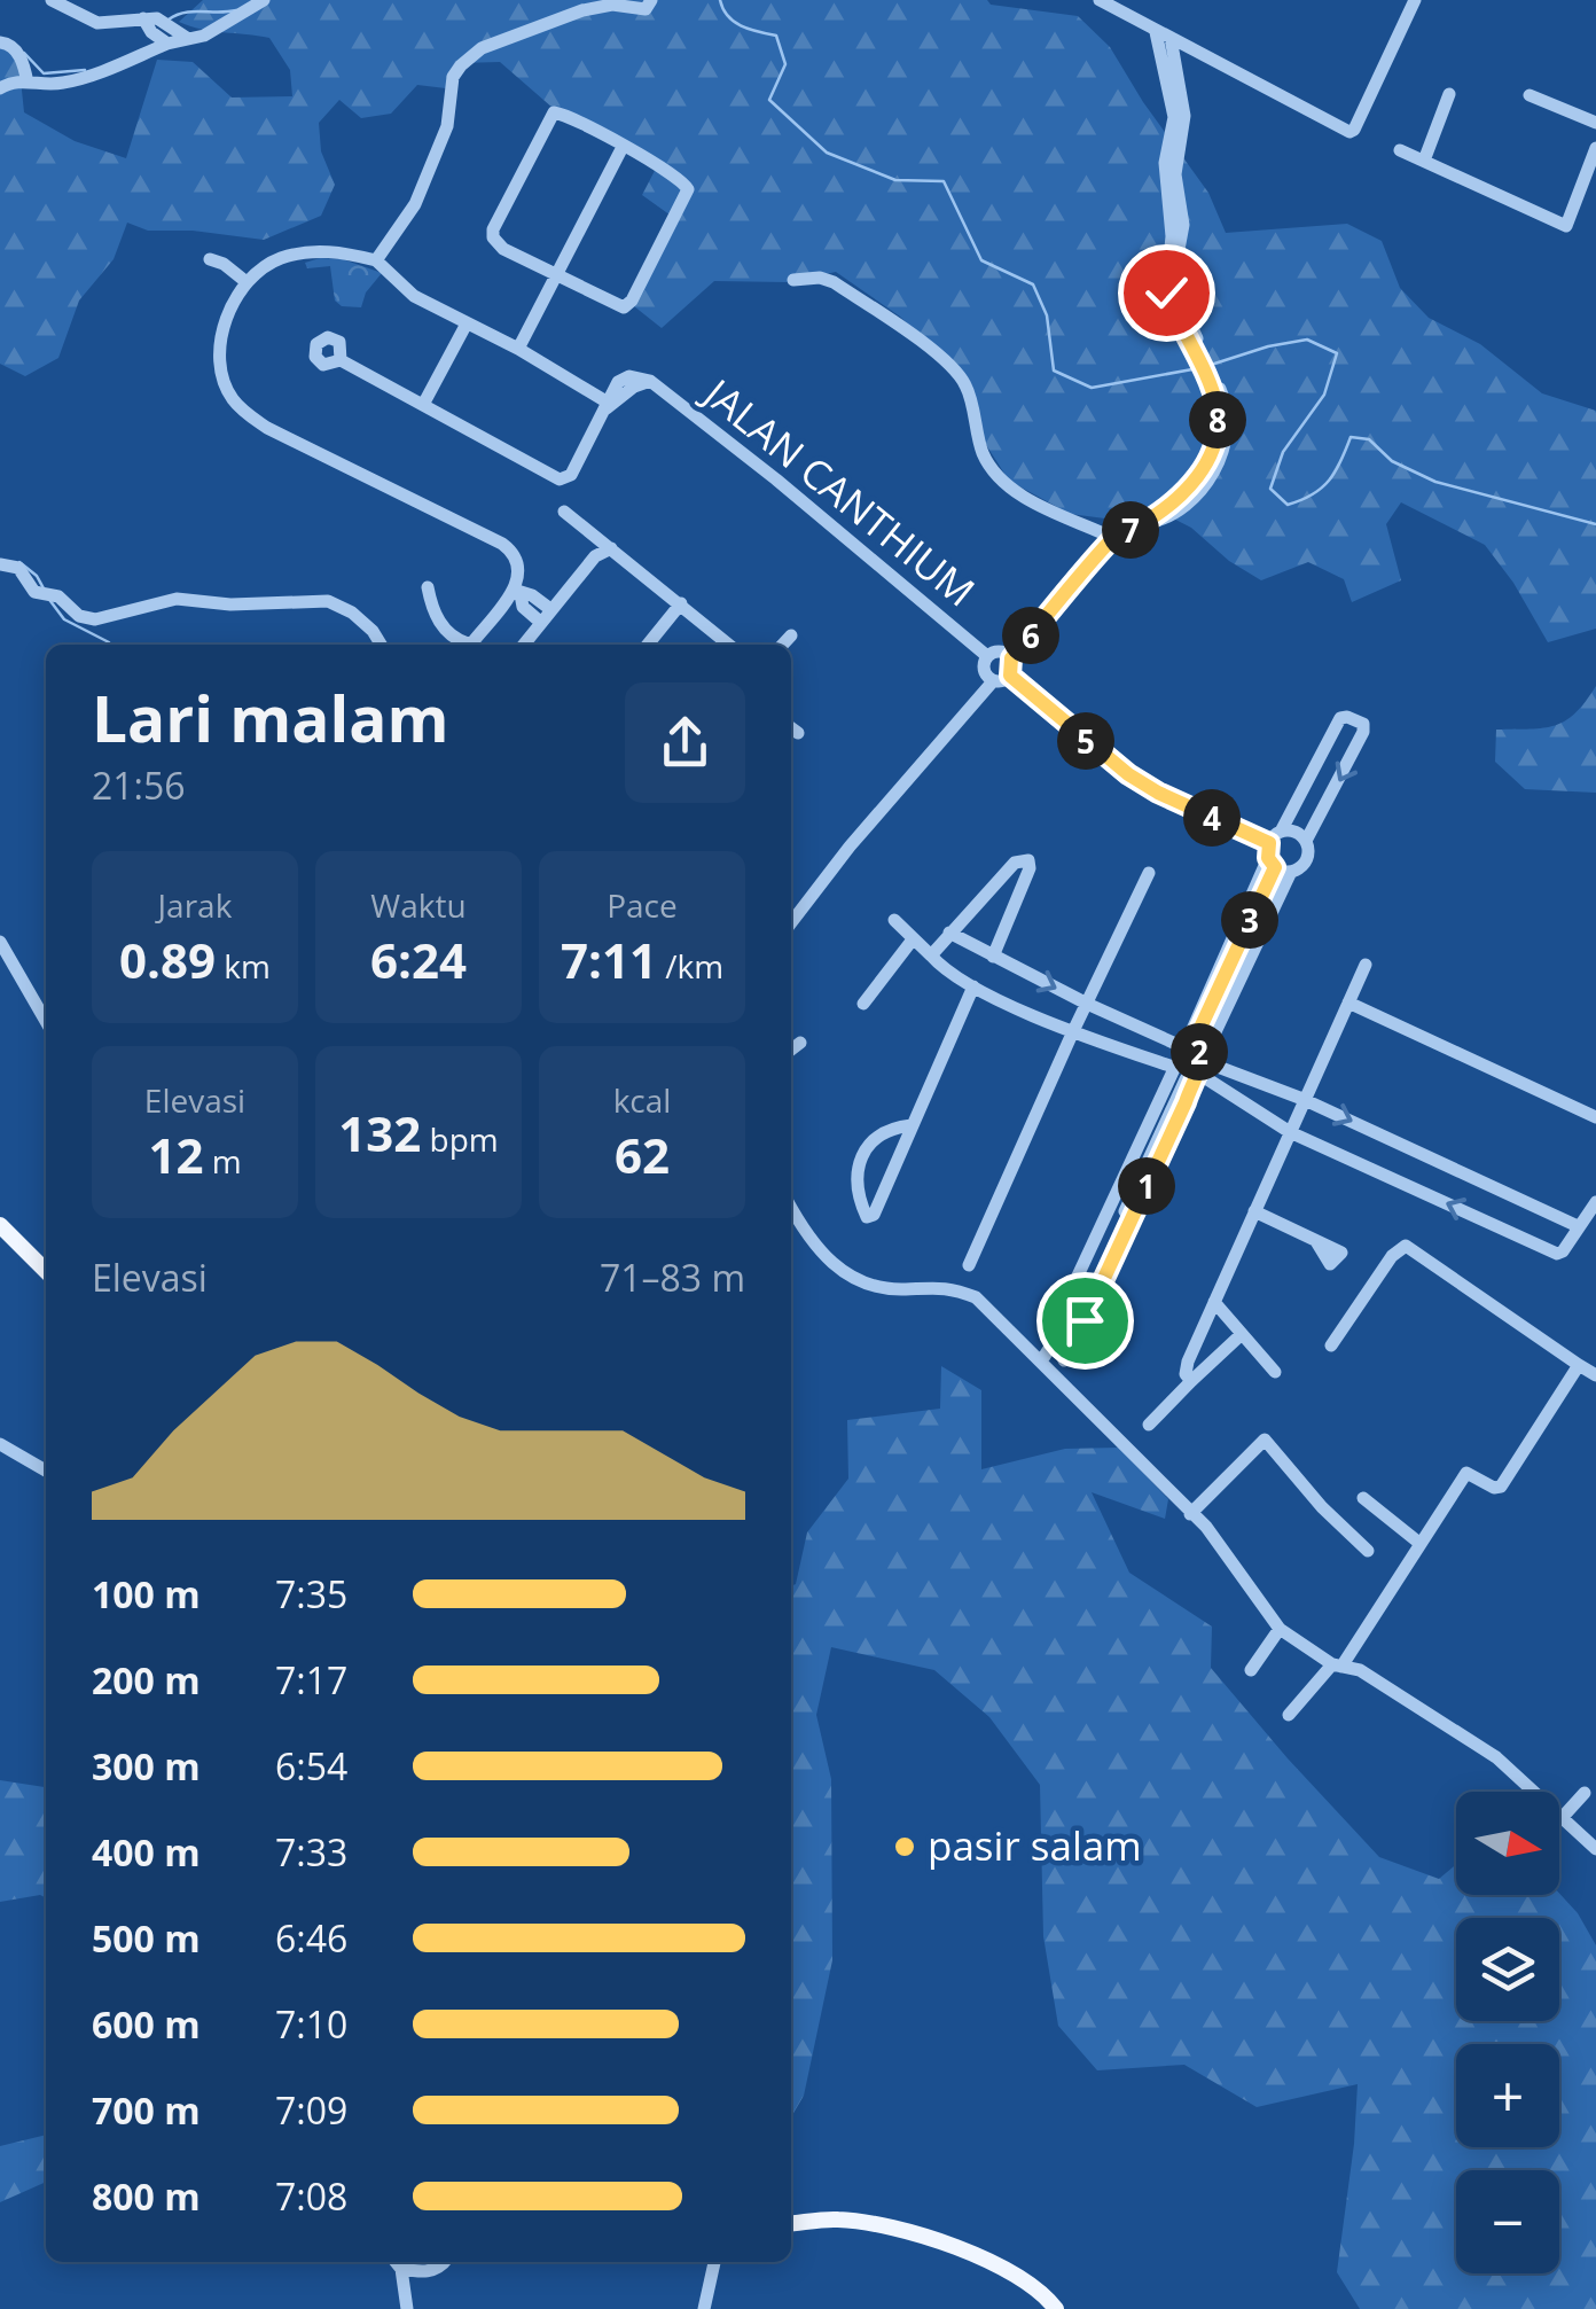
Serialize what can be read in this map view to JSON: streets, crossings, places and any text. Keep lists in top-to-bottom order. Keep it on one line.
{"streets":{"street":["JALAN CANTHIUM"]},"places":["pasir salam"],"north":"right","page":{"pins":["8","7","6","5","4","3","2","1"],"heading":["Lari malam","21:56"],"stats":[["Jarak","0.89 km"],["Waktu","6:24"],["Pace","7:11 /km"],["Elevasi","12 m"],["132 bpm"],["kcal","62"]],"chart":["Elevasi","71–83 m"],"list":[{"name":"100 m","note":"7:35"},{"name":"200 m","note":"7:17"},{"name":"300 m","note":"6:54"},{"name":"400 m","note":"7:33"},{"name":"500 m","note":"6:46"},{"name":"600 m","note":"7:10"},{"name":"700 m","note":"7:09"},{"name":"800 m","note":"7:08"}],"map_buttons":["+","−"]}}
